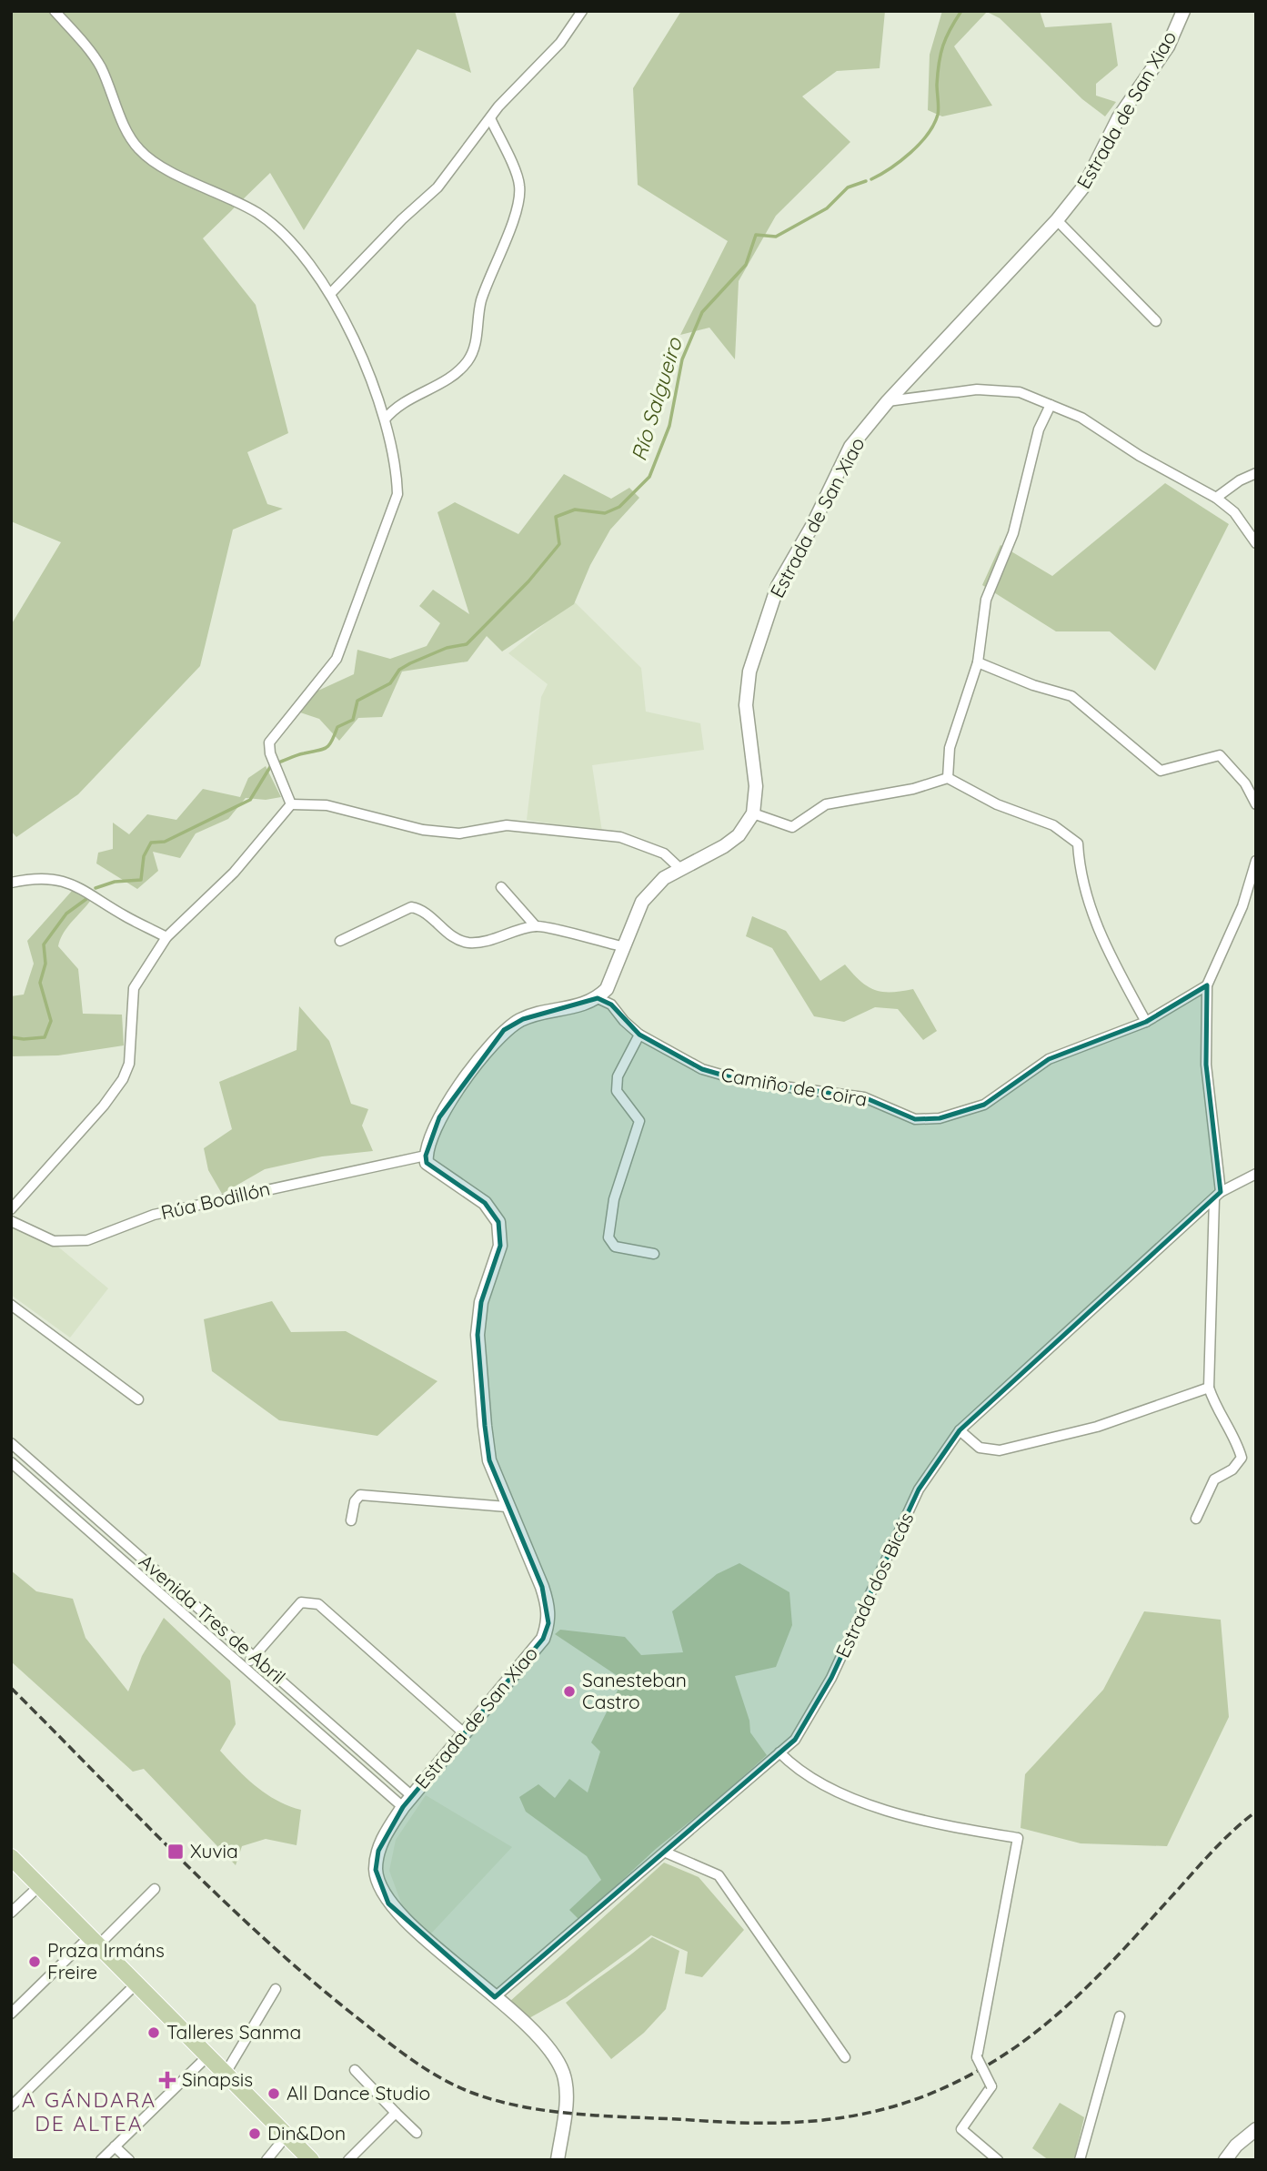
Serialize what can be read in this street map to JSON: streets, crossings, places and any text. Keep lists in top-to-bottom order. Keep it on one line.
{"streets":{"street":["Estrada de San Xiao","Camiño de Coira","Rúa Bodillón","Estrada dos Bicás","Avenida Tres de Abril"]},"crossings":[["Estrada de San Xiao","Rúa Bodillón"],["Estrada de San Xiao","Estrada dos Bicás"],["Estrada de San Xiao","Avenida Tres de Abril"]],"districts":["A GÁNDARA DE ALTEA"],"water":["Río Salgueiro"],"places":{"other":["Sanesteban Castro","Praza Irmáns Freire","Talleres Sanma","All Dance Studio","Din&Don"],"transit":["Xuvia"],"health":["Sinapsis"]}}
